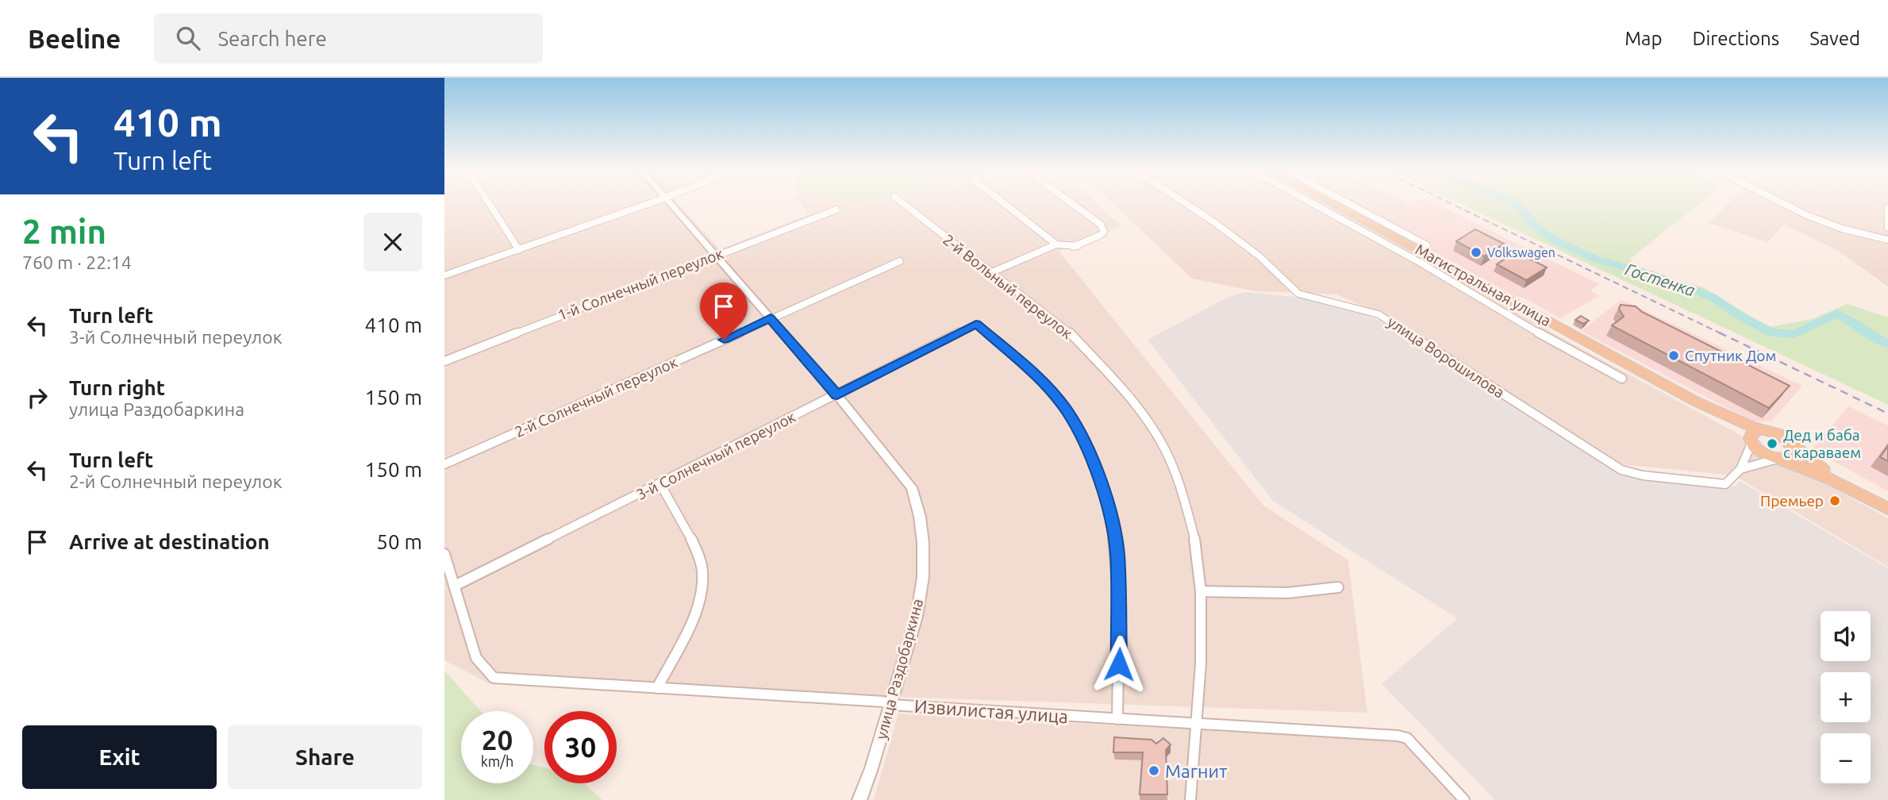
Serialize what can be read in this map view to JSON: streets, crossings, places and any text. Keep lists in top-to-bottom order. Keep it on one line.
{"streets":{"main road":["Магистральная улица"],"street":["1-й Солнечный переулок","2-й Вольный переулок","улица Ворошилова","2-й Солнечный переулок","3-й Солнечный переулок","улица Раздобаркина","Извилистая улица"]},"crossings":[["1-й Солнечный переулок","улица Раздобаркина"],["2-й Вольный переулок","Извилистая улица"],["2-й Солнечный переулок","улица Раздобаркина"],["3-й Солнечный переулок","улица Раздобаркина"],["3-й Солнечный переулок","Извилистая улица"],["улица Раздобаркина","Извилистая улица"]],"water":["Гостенка"],"places":["Volkswagen","Спутник Дом","Дед и баба с караваем","Премьер","Магнит"],"page":{"header":"Beeline","search":"Search here","nav":["Map","Directions","Saved"],"turn":["410 m","Turn left"],"heading":["2 min","760 m · 22:14"],"list":[{"name":"Turn left","note":"3-й Солнечный переулок","value":"410 m"},{"name":"Turn right","note":"улица Раздобаркина","value":"150 m"},{"name":"Turn left","note":"2-й Солнечный переулок","value":"150 m"},{"name":"Arrive at destination","value":"50 m"}],"map_buttons":["+","−"],"speed":"20 km/h","limit":"30","buttons":["Exit","Share"]}}
